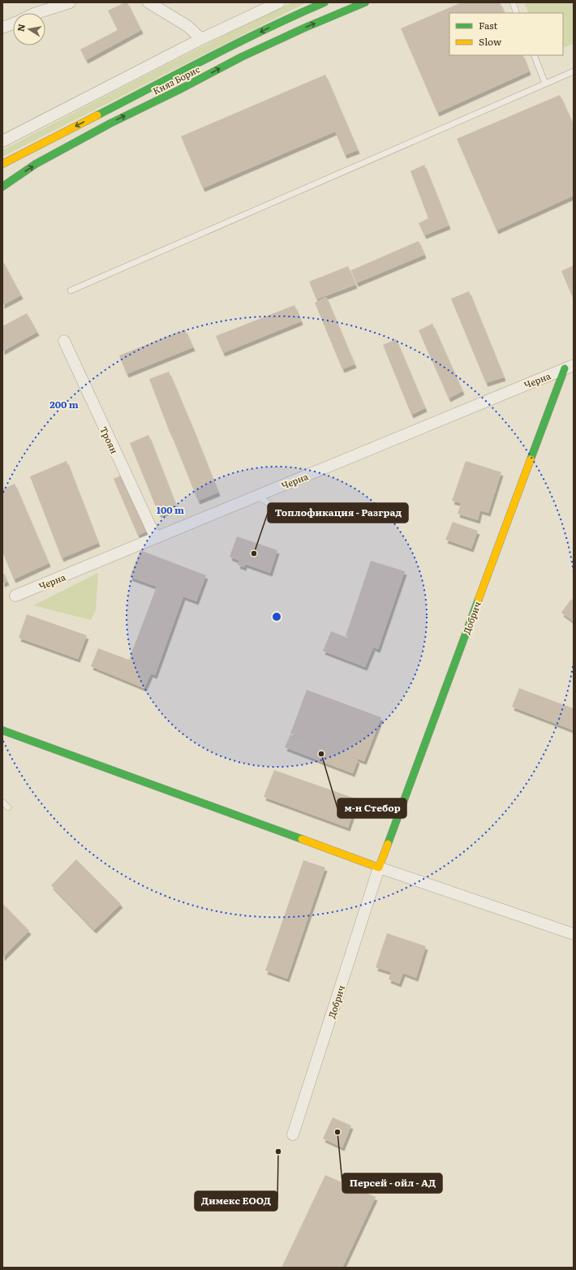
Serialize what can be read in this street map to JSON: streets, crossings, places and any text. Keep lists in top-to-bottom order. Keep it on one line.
{"streets":{"street":["Княз Борис","Черна","Троян","Добрич"]},"crossings":[["Черна","Троян"],["Черна","Добрич"]],"places":["Топлофикация - Разград","м-н Стебор","Персей - ойл - АД","Димекс ЕООД"],"legend":["Fast","Slow"],"north":"left","rings":["200 m","100 m"]}
